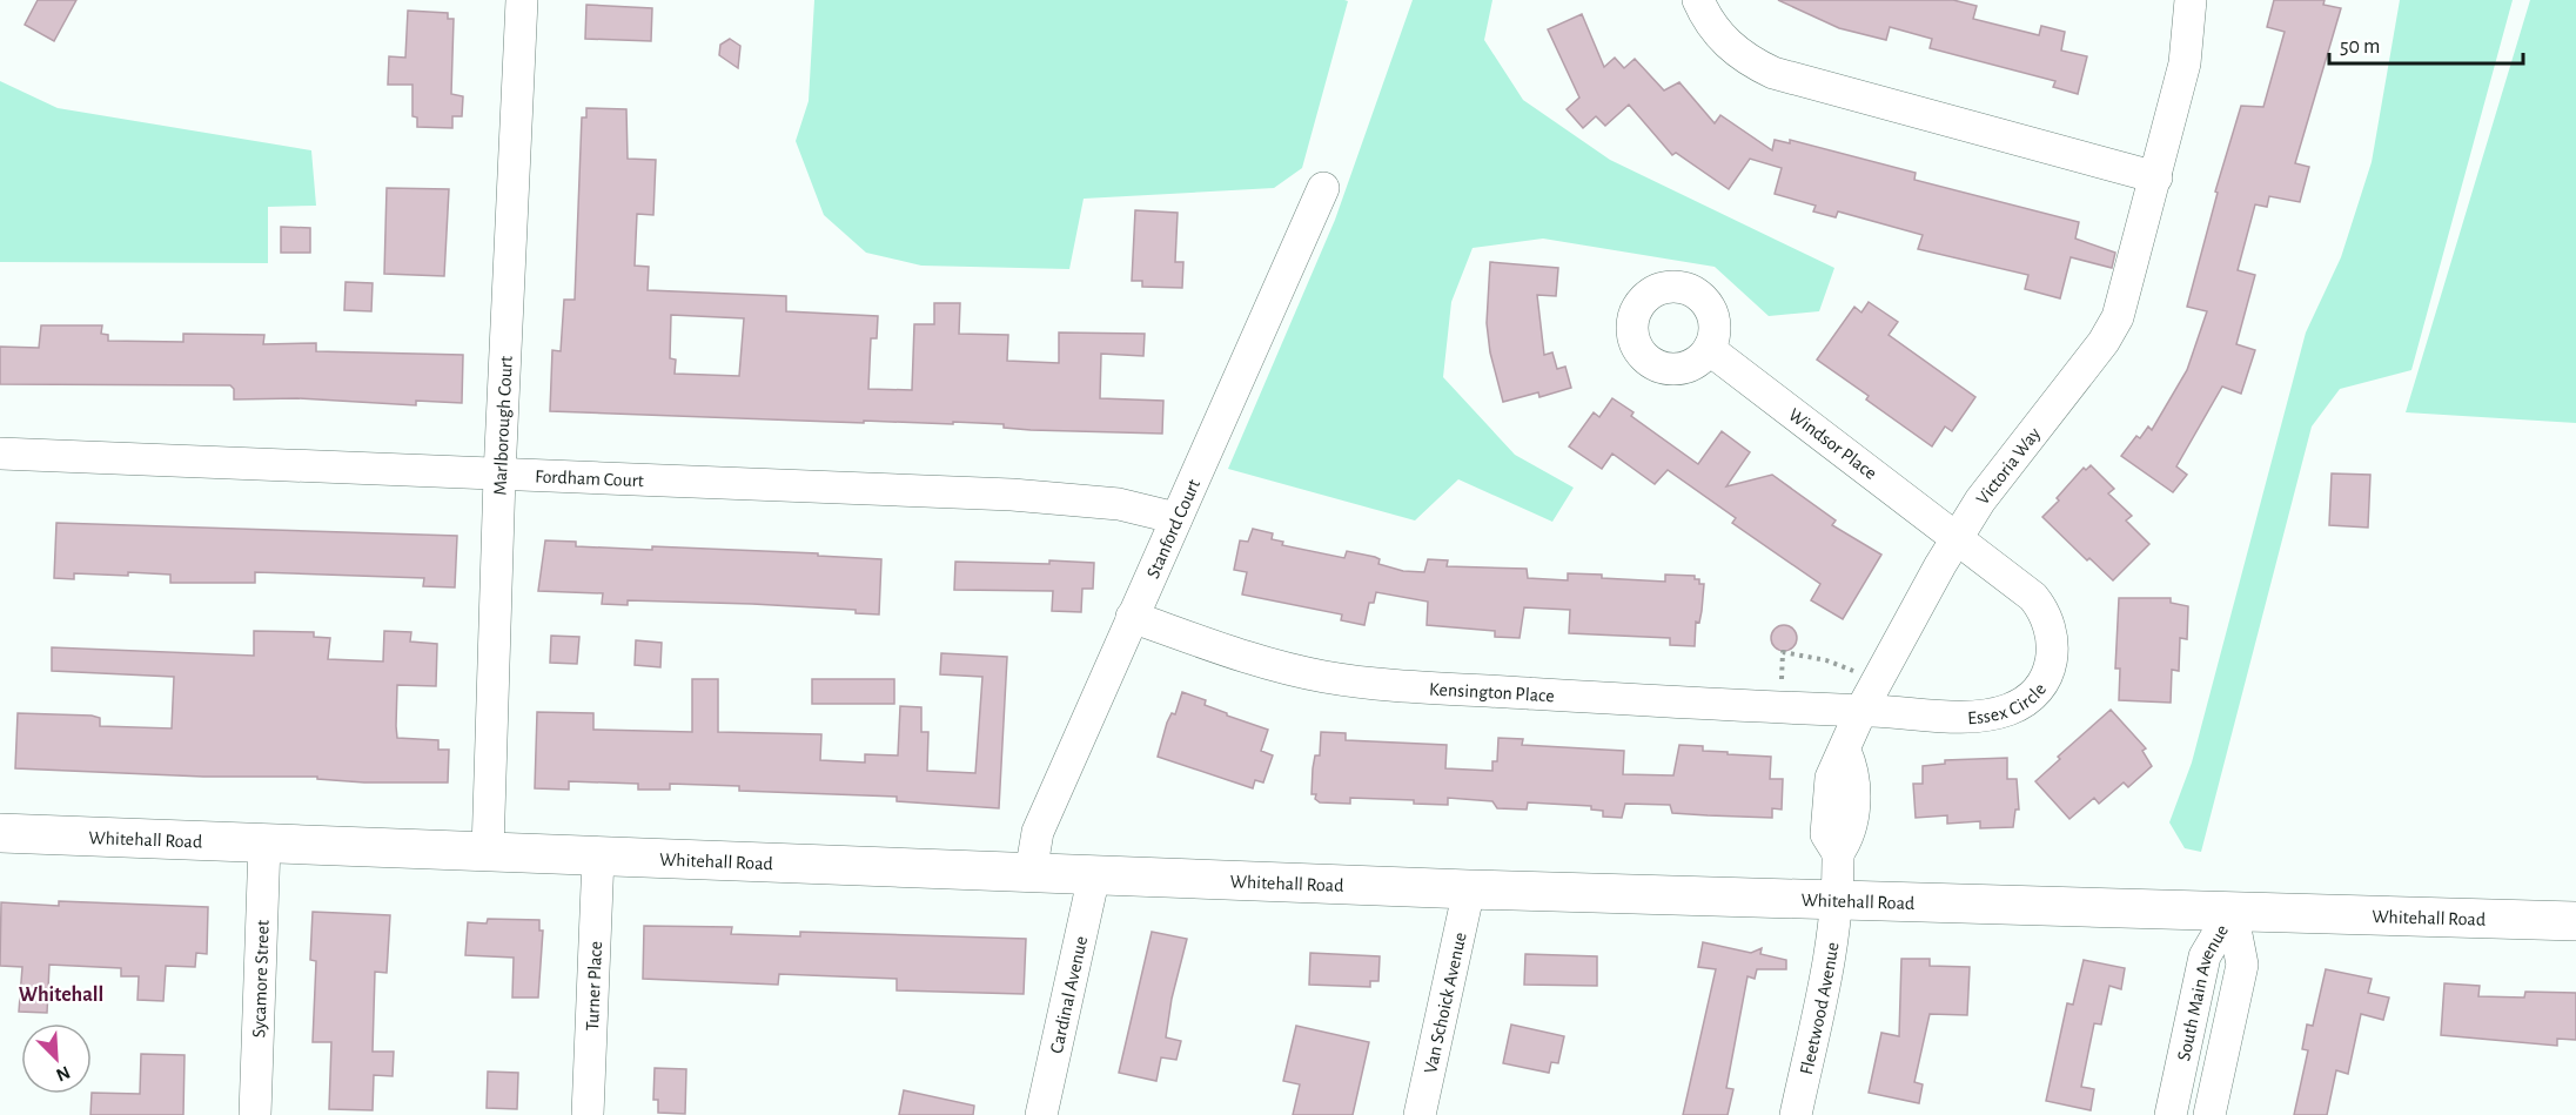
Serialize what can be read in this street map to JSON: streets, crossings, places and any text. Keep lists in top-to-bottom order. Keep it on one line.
{"streets":{"street":["Marlborough Court","Windsor Place","Victoria Way","Fordham Court","Stanford Court","Kensington Place","Essex Circle","Whitehall Road","Sycamore Street","Turner Place","South Main Avenue","Cardinal Avenue","Van Schoick Avenue","Fleetwood Avenue"]},"crossings":[["Marlborough Court","Fordham Court"],["Marlborough Court","Whitehall Road"],["Windsor Place","Victoria Way"],["Windsor Place","Essex Circle"],["Victoria Way","Kensington Place"],["Victoria Way","Essex Circle"],["Victoria Way","Whitehall Road"],["Victoria Way","Fleetwood Avenue"],["Fordham Court","Stanford Court"],["Stanford Court","Kensington Place"],["Stanford Court","Whitehall Road"],["Kensington Place","Essex Circle"],["Whitehall Road","Sycamore Street"],["Whitehall Road","Turner Place"],["Whitehall Road","South Main Avenue"],["Whitehall Road","Cardinal Avenue"],["Whitehall Road","Van Schoick Avenue"],["Whitehall Road","Fleetwood Avenue"]],"districts":["Whitehall"],"scale_bar":"50 m","north":"bottom right"}
